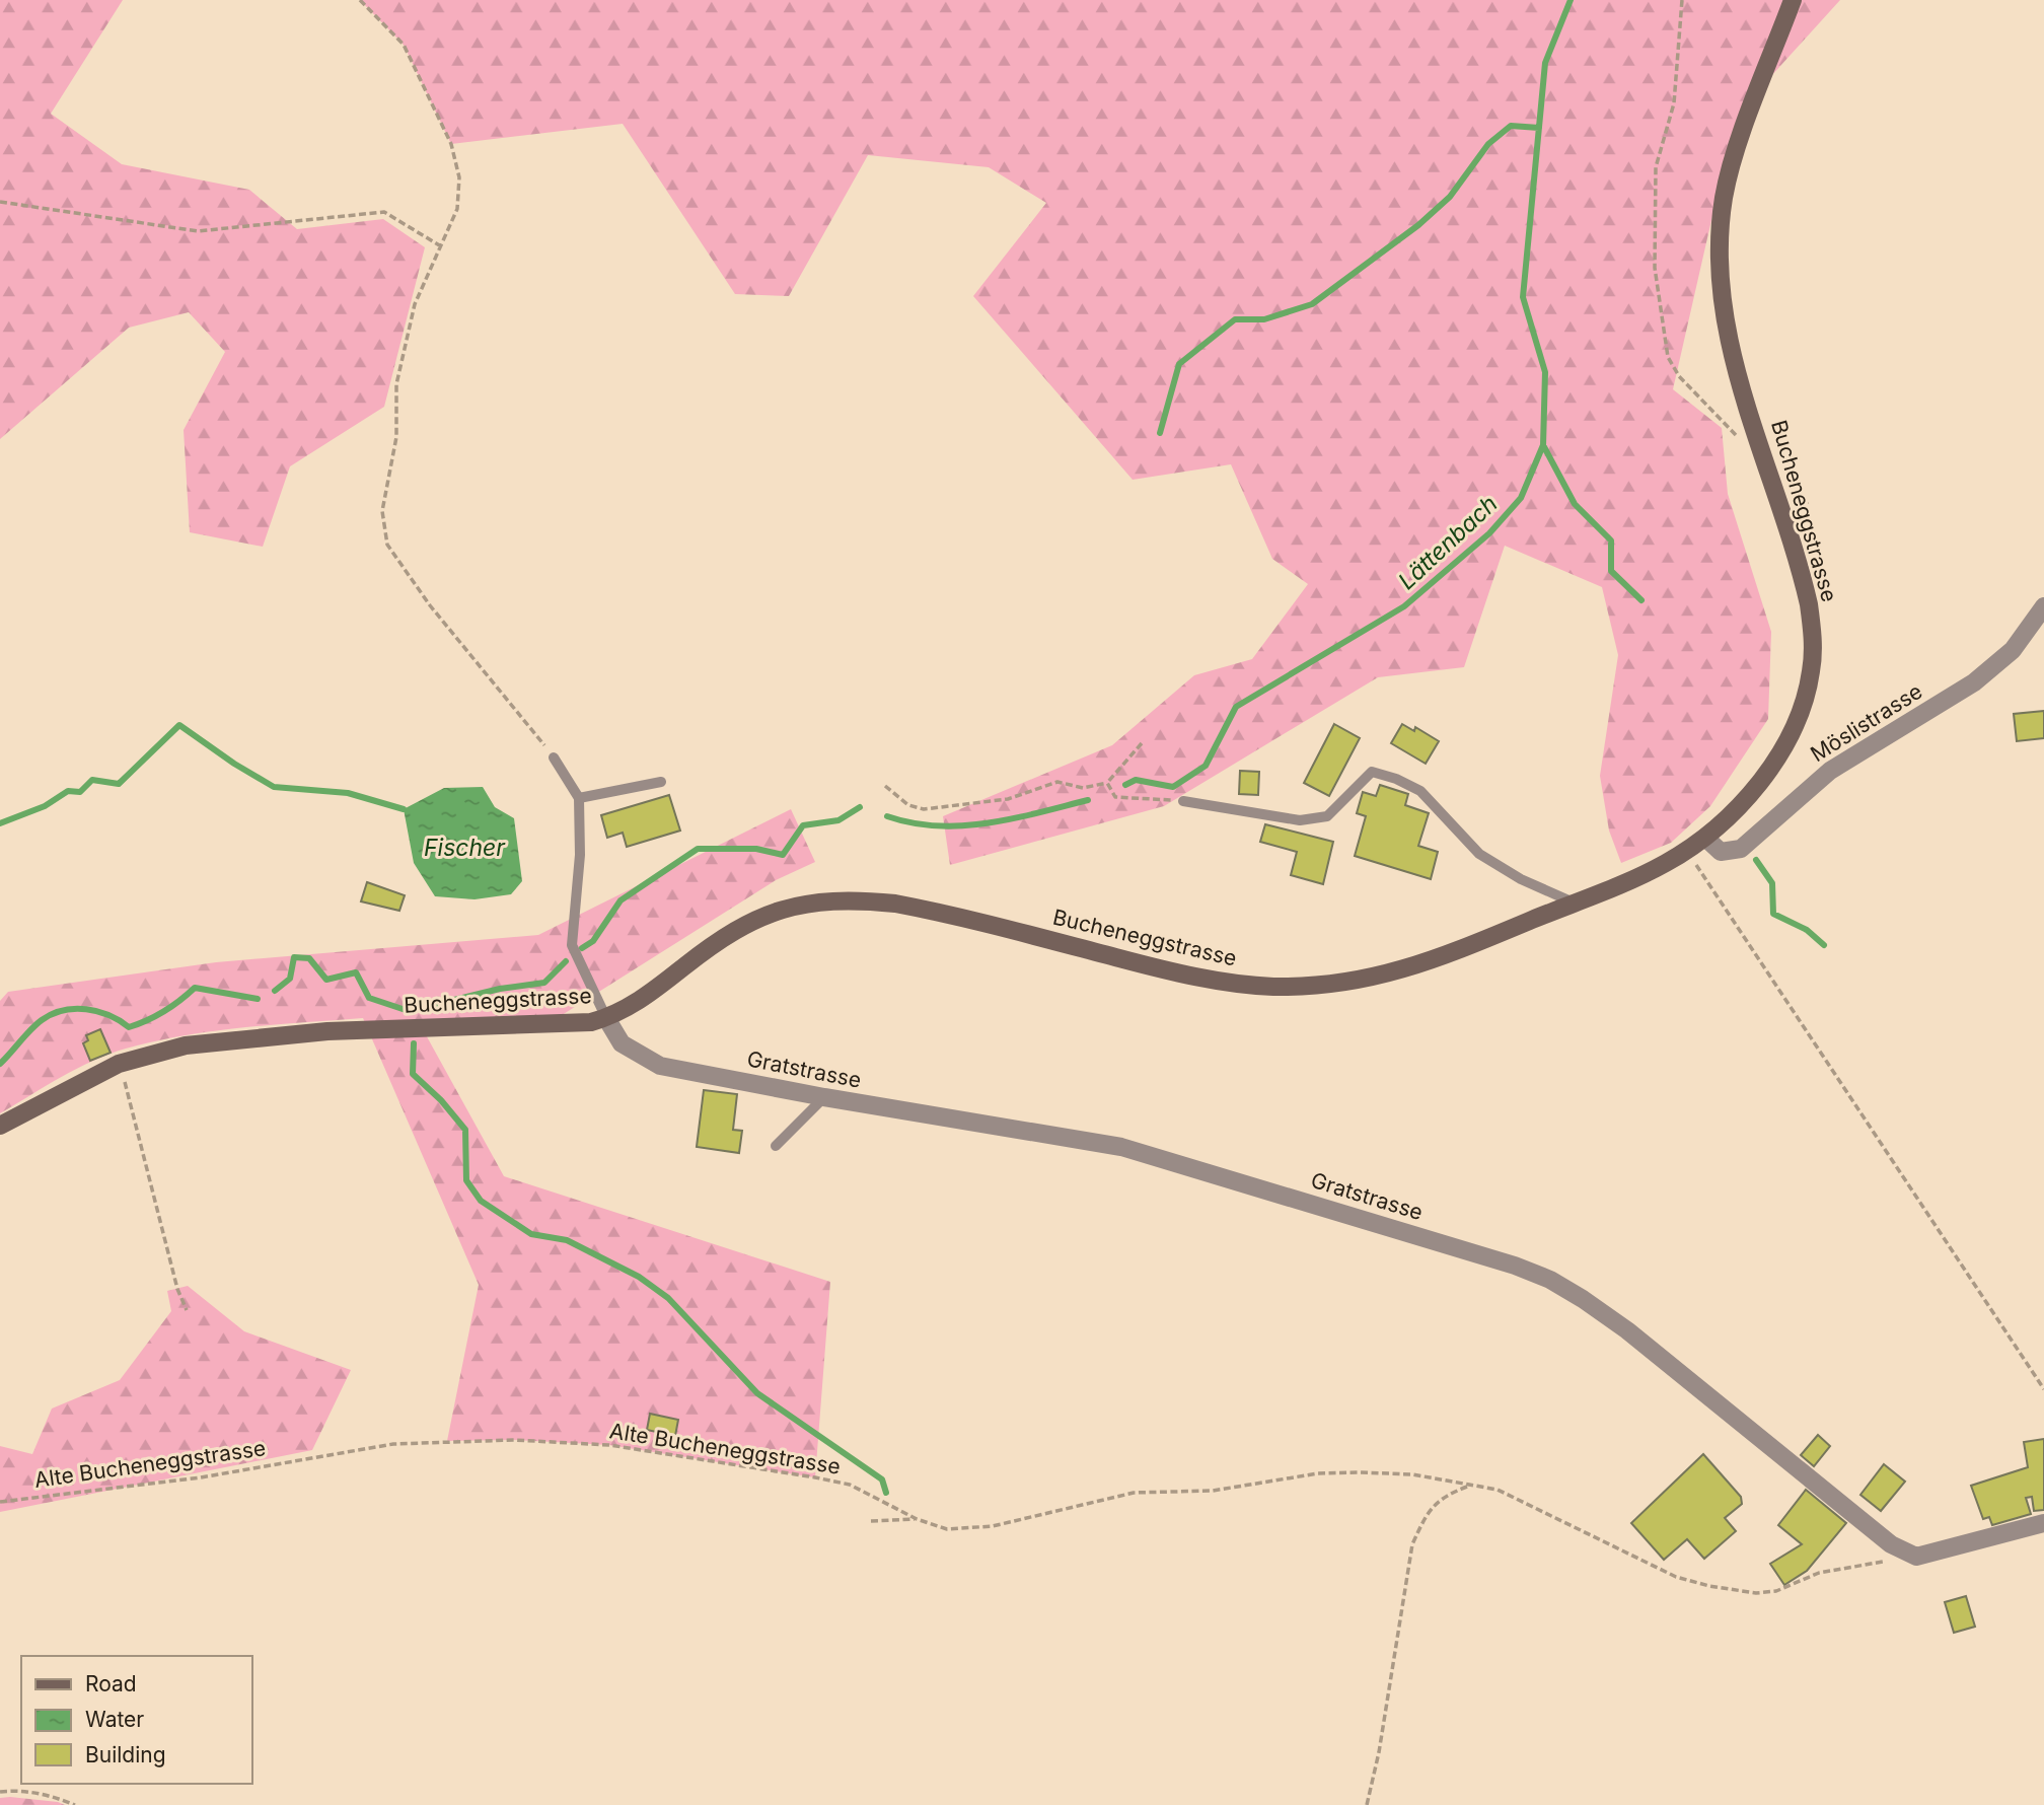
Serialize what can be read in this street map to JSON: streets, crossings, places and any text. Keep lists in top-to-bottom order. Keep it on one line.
{"streets":{"street":["Bucheneggstrasse","Möslistrasse","Gratstrasse"],"path":["Alte Bucheneggstrasse"]},"crossings":[["Bucheneggstrasse","Möslistrasse"],["Bucheneggstrasse","Gratstrasse"],["Gratstrasse","Alte Bucheneggstrasse"]],"water":["Lättenbach","Fischer"],"legend":["Road","Water","Building"]}
